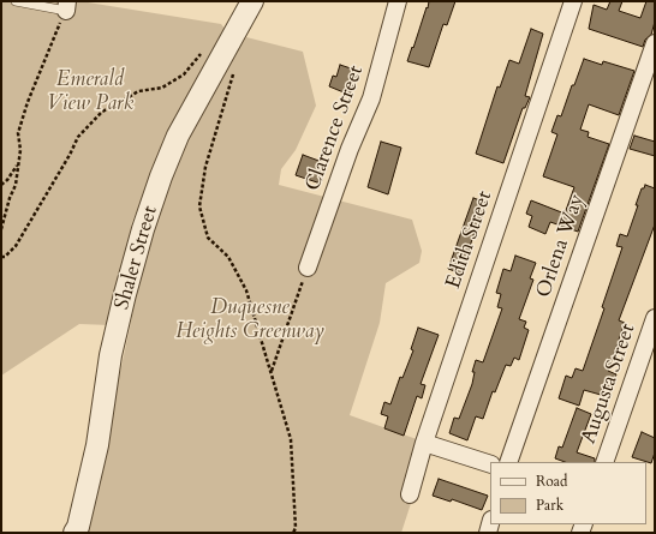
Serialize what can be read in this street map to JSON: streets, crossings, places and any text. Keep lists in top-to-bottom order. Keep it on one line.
{"streets":{"street":["Clarence Street","Edith Street","Orlena Way","Shaler Street","Augusta Street"]},"parks":["Emerald View Park","Duquesne Heights Greenway"],"legend":["Road","Park"]}
